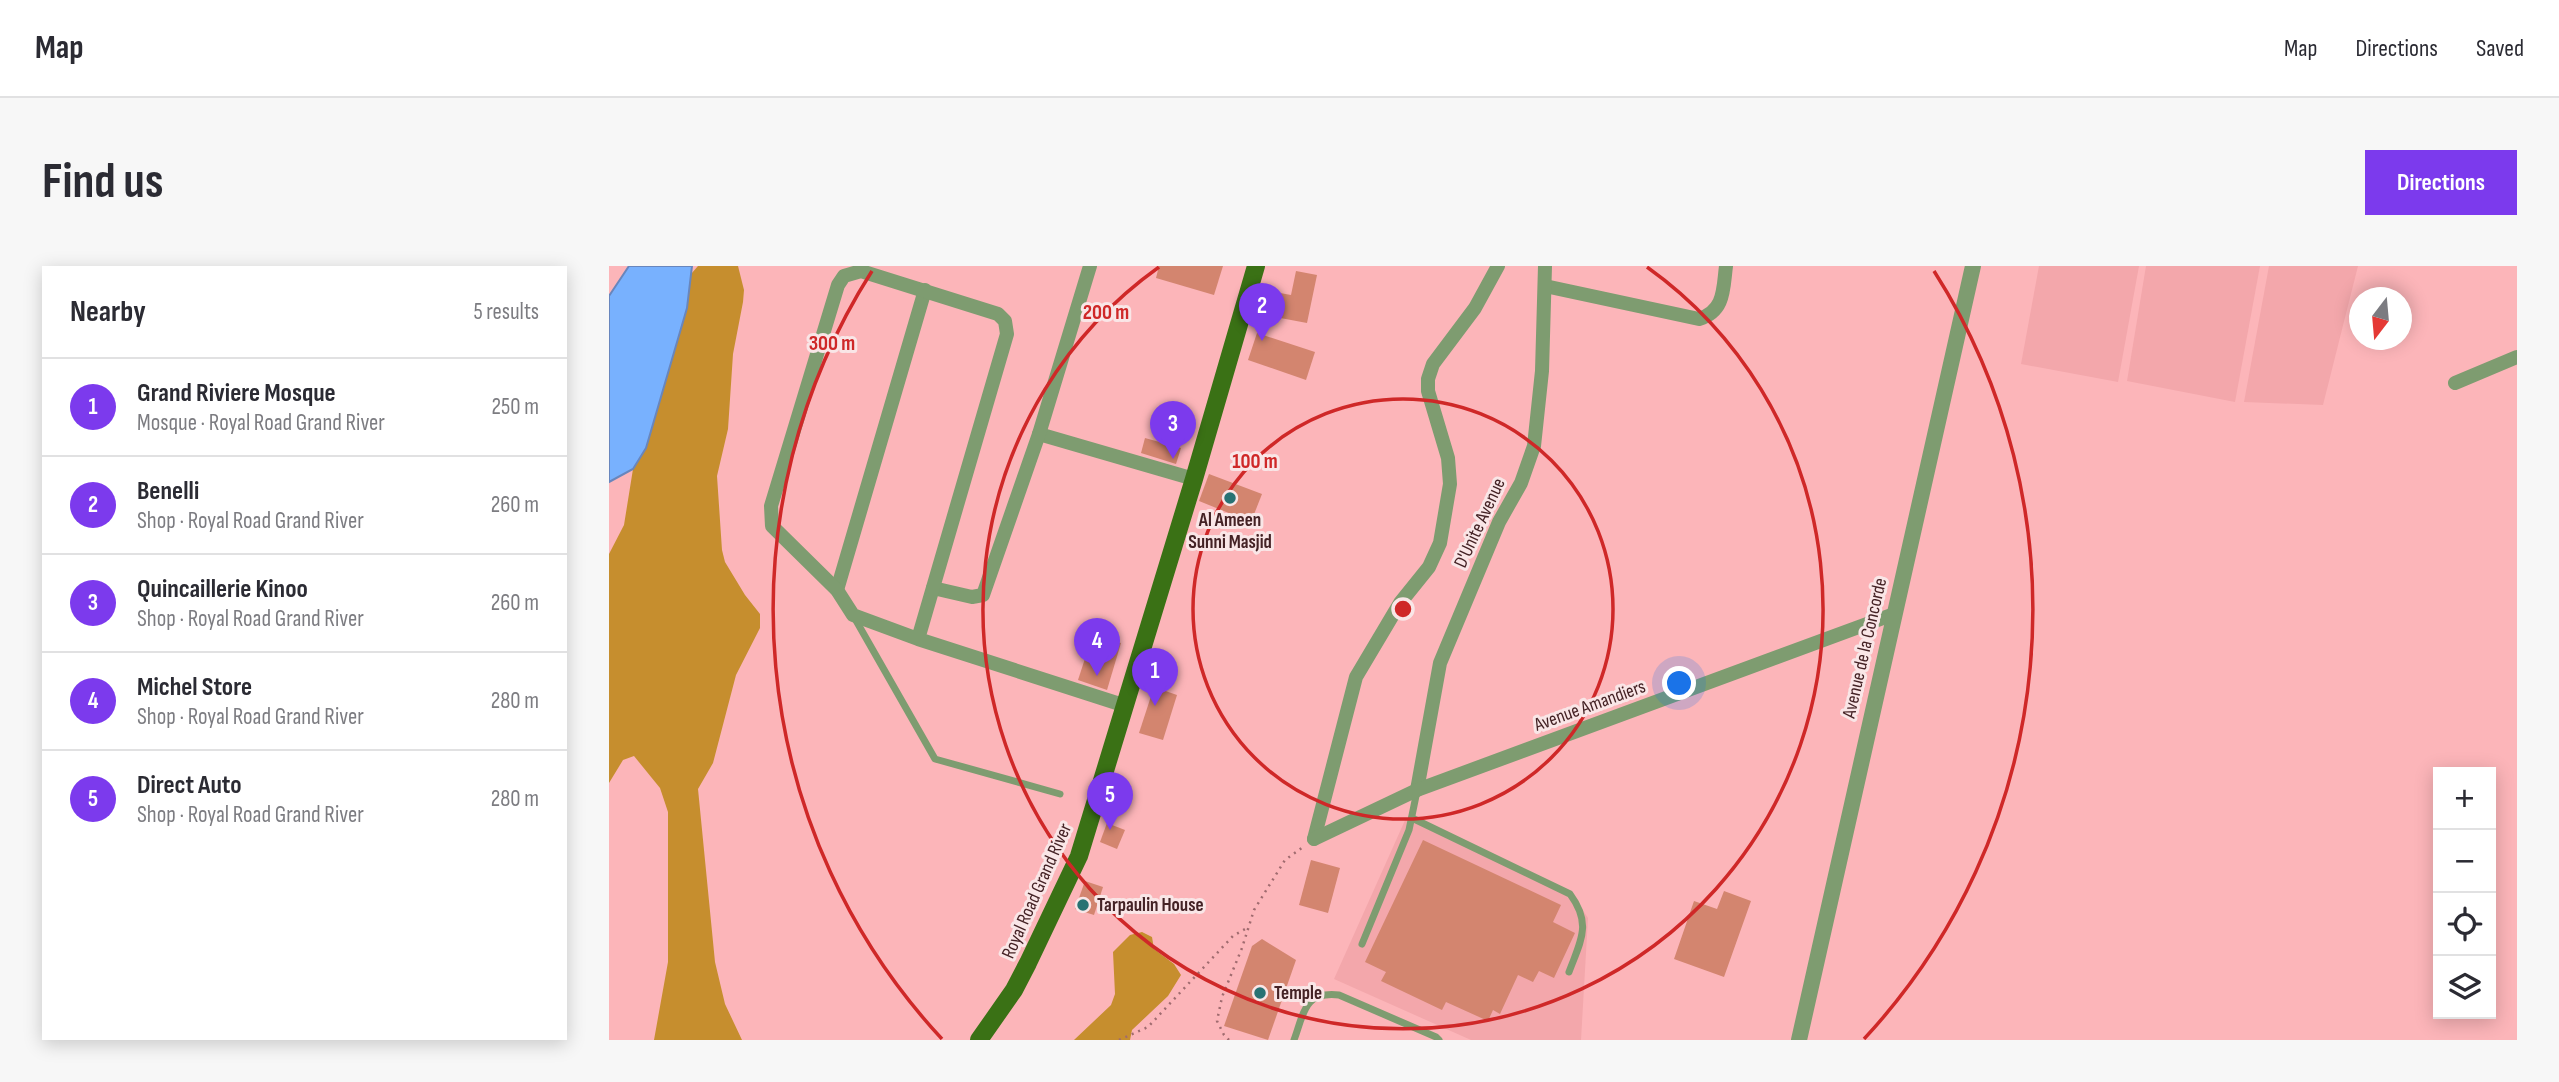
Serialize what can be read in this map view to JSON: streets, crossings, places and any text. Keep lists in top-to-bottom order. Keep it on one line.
{"streets":{"main road":["Royal Road Grand River"],"street":["D'Unite Avenue","Avenue de la Concorde","Avenue Amandiers"]},"crossings":[["D'Unite Avenue","Avenue Amandiers"],["Avenue de la Concorde","Avenue Amandiers"]],"places":["Al Ameen Sunni Masjid","Tarpaulin House","Temple"],"north":"bottom","page":{"header":"Map","nav":["Map","Directions","Saved"],"buttons":"Directions","title":"Find us","heading":["Nearby","5 results"],"pins":["2","3","4","1","5"],"list":[{"mark":"1","name":"Grand Riviere Mosque","note":"Mosque · Royal Road Grand River","value":"250 m"},{"mark":"2","name":"Benelli","note":"Shop · Royal Road Grand River","value":"260 m"},{"mark":"3","name":"Quincaillerie Kinoo","note":"Shop · Royal Road Grand River","value":"260 m"},{"mark":"4","name":"Michel Store","note":"Shop · Royal Road Grand River","value":"280 m"},{"mark":"5","name":"Direct Auto","note":"Shop · Royal Road Grand River","value":"280 m"}],"map_buttons":["+","−"]},"rings":["200 m","300 m","100 m"]}
